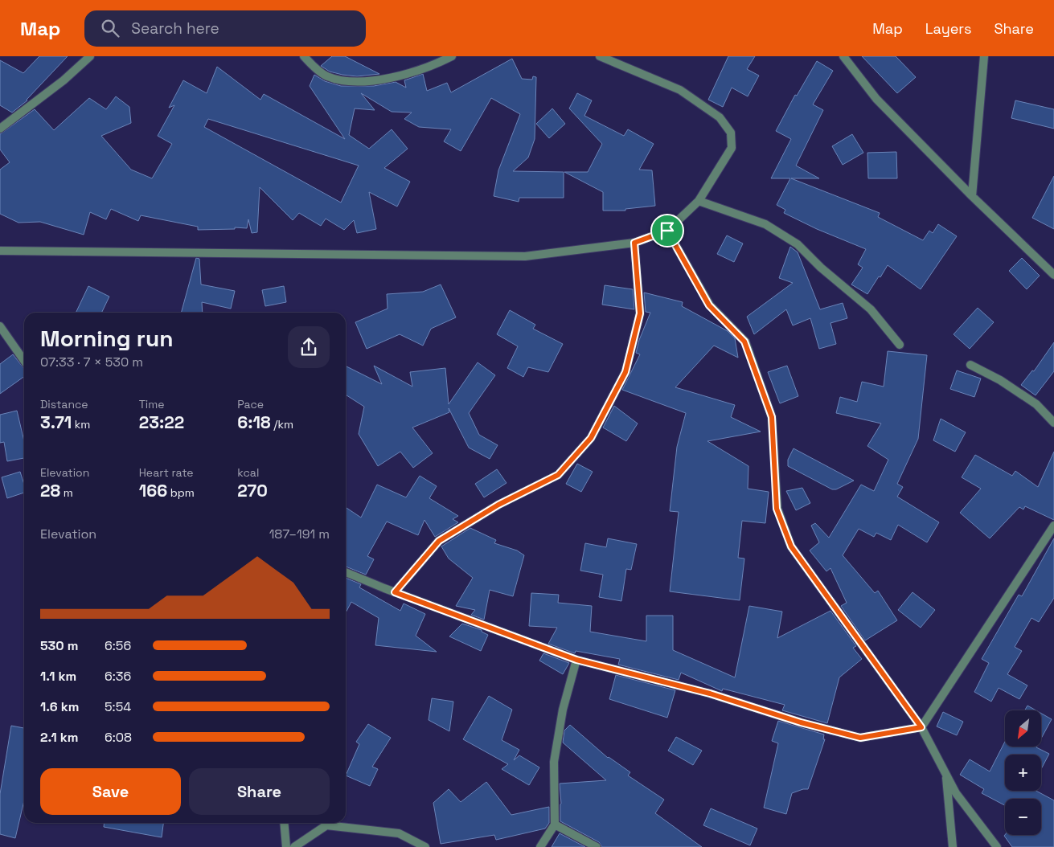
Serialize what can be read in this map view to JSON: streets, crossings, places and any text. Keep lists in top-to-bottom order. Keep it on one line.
{"north":"bottom left","page":{"header":"Map","search":"Search here","nav":["Map","Layers","Share"],"heading":["Morning run","07:33 · 7 × 530 m"],"stats":[["Distance","3.71 km"],["Time","23:22"],["Pace","6:18 /km"],["Elevation","28 m"],["Heart rate","166 bpm"],["kcal","270"]],"chart":["Elevation","187–191 m"],"list":[{"name":"530 m","note":"6:56"},{"name":"1.1 km","note":"6:36"},{"name":"1.6 km","note":"5:54"},{"name":"2.1 km","note":"6:08"}],"map_buttons":["+","−"],"buttons":["Save","Share"]}}
